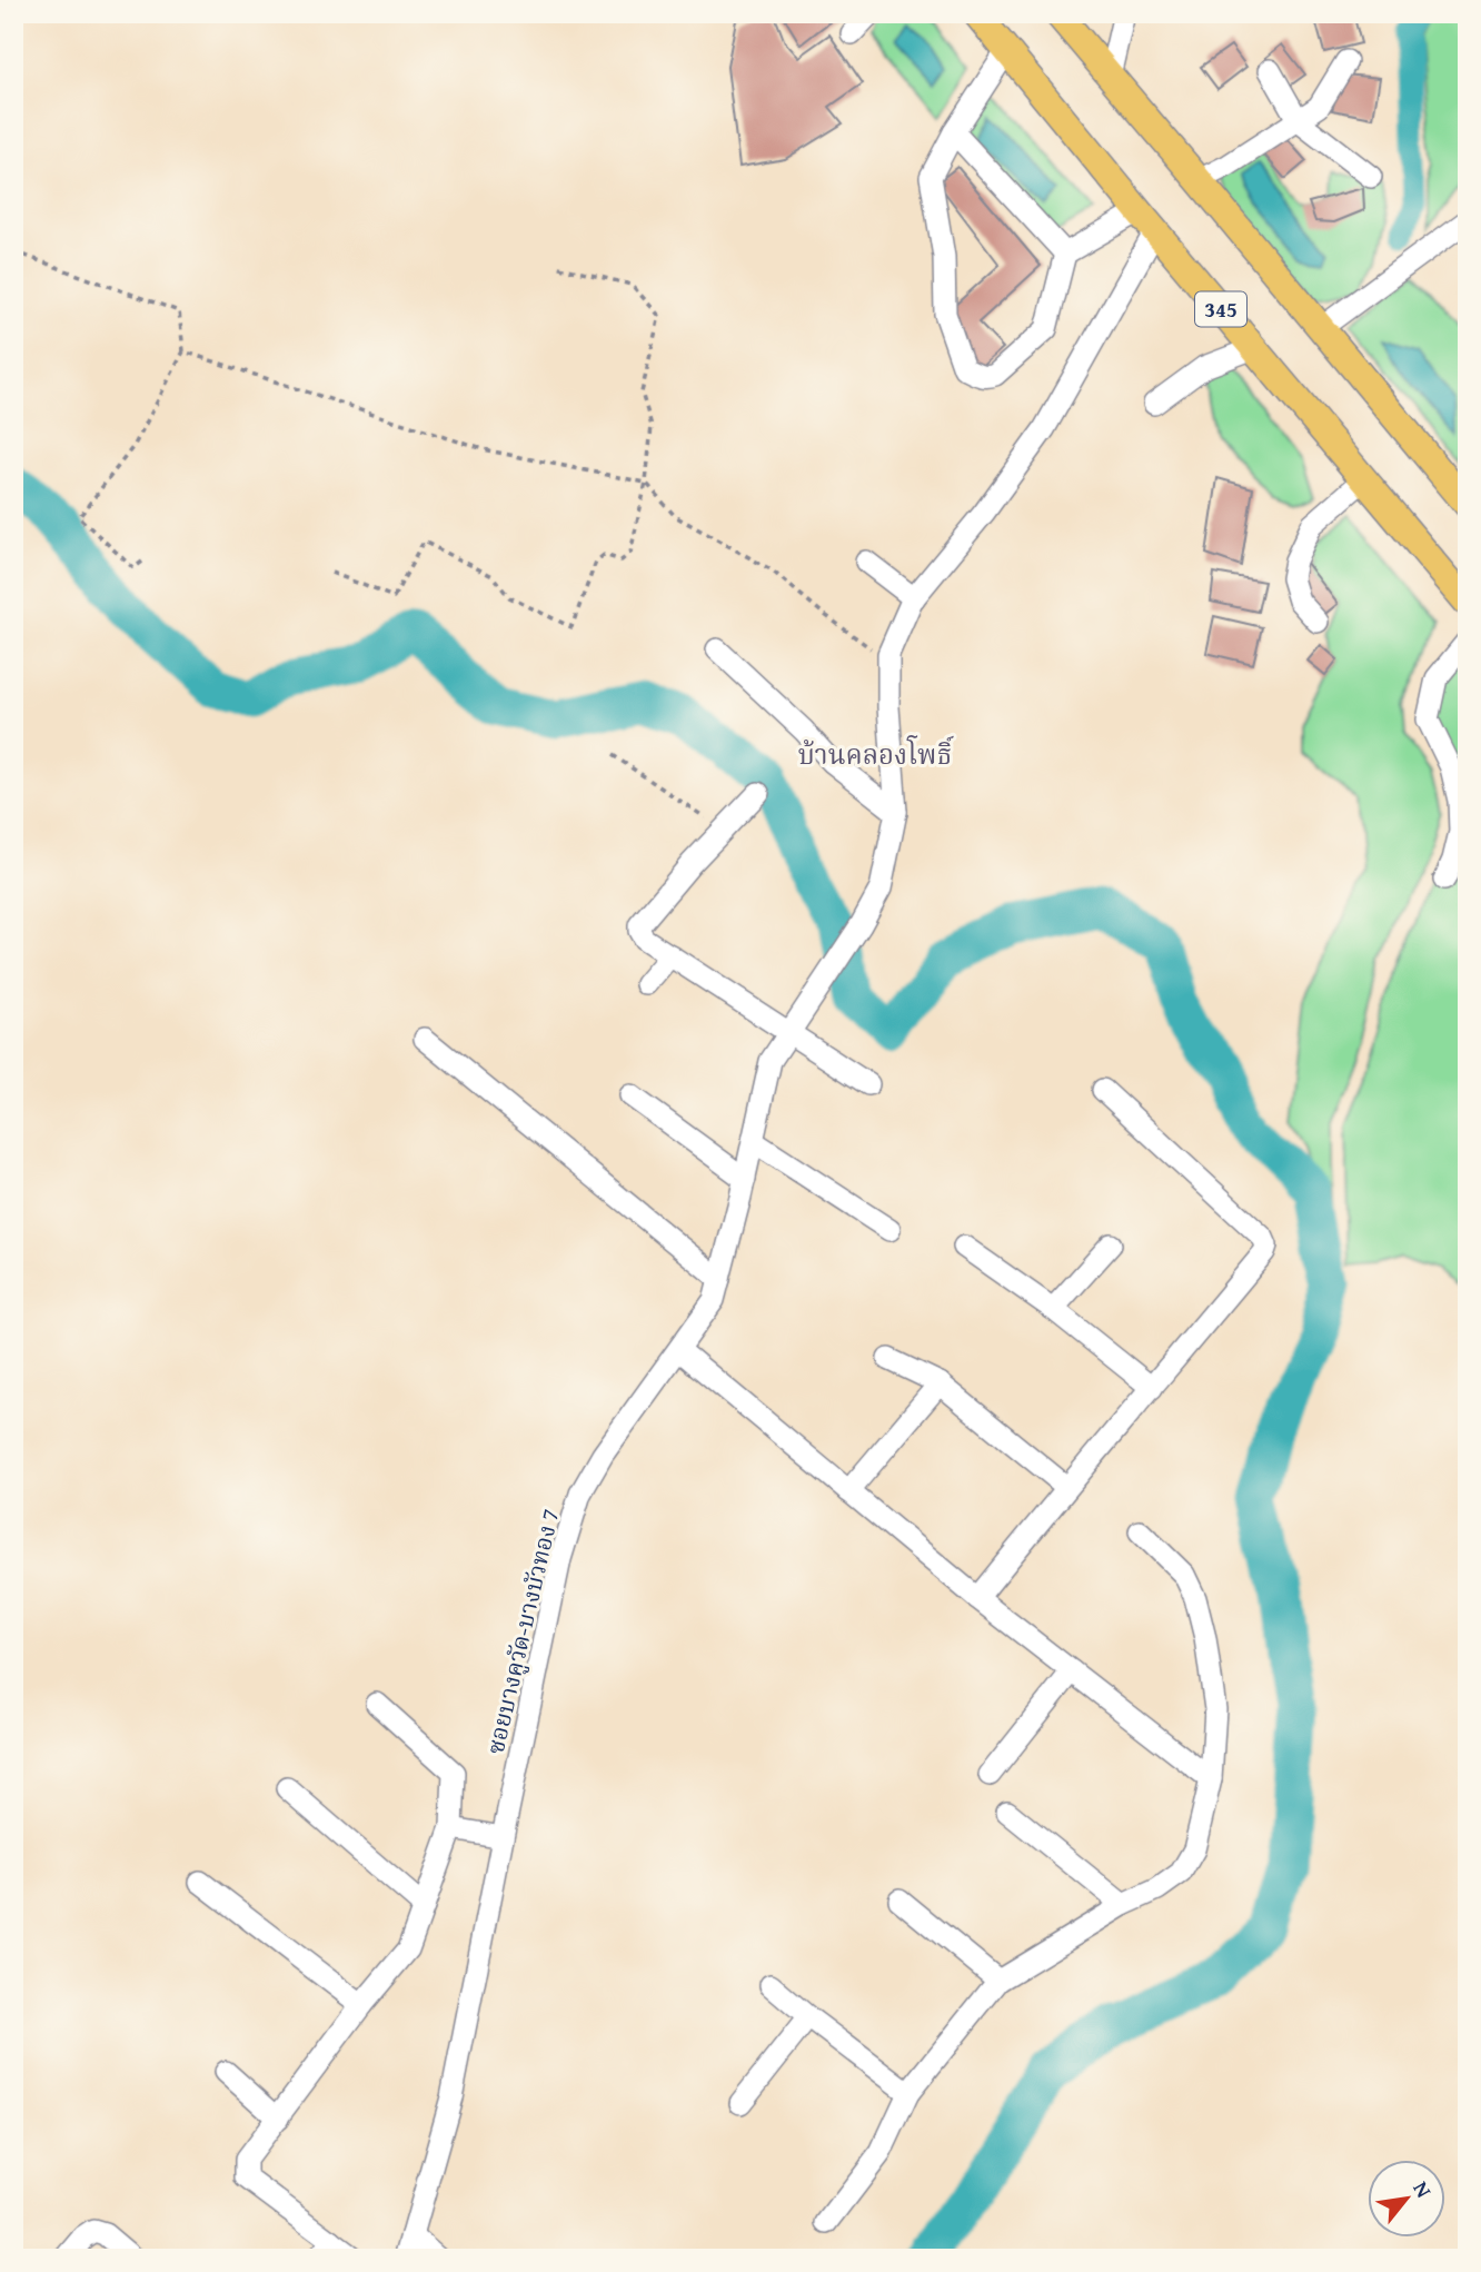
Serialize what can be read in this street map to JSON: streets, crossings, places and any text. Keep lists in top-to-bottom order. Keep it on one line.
{"streets":{"main road":["345"],"street":["ซอยบางคูวัด-บางบัวทอง 7"]},"crossings":[["345","ซอยบางคูวัด-บางบัวทอง 7"]],"districts":["บ้านคลองโพธิ์"],"north":"top right"}
